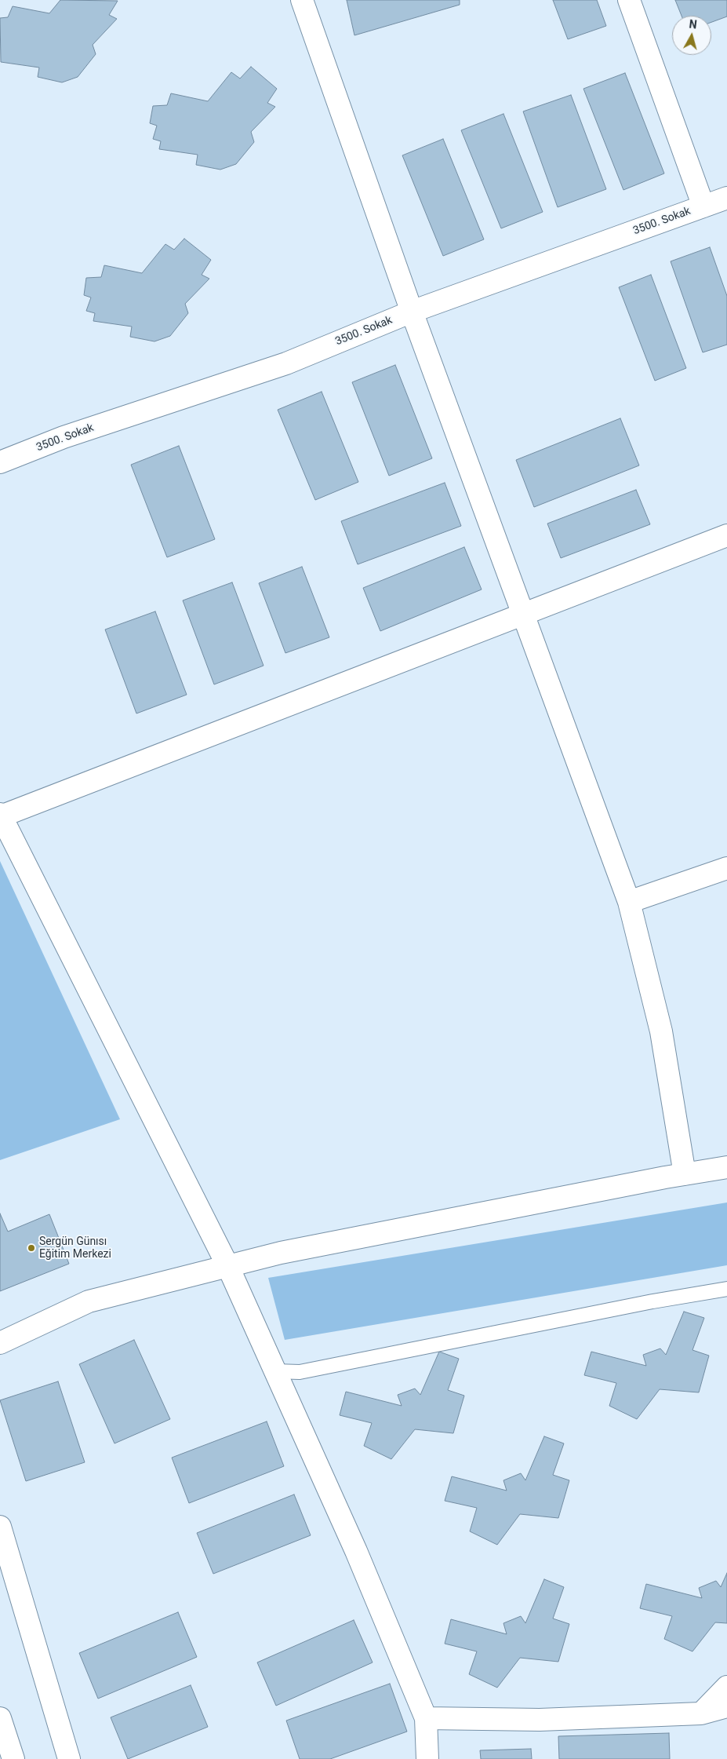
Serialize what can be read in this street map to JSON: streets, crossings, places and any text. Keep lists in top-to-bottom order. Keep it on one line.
{"streets":{"street":["3500. Sokak"]},"places":["Sergün Günısı Eğitim Merkezi"],"north":"top"}
